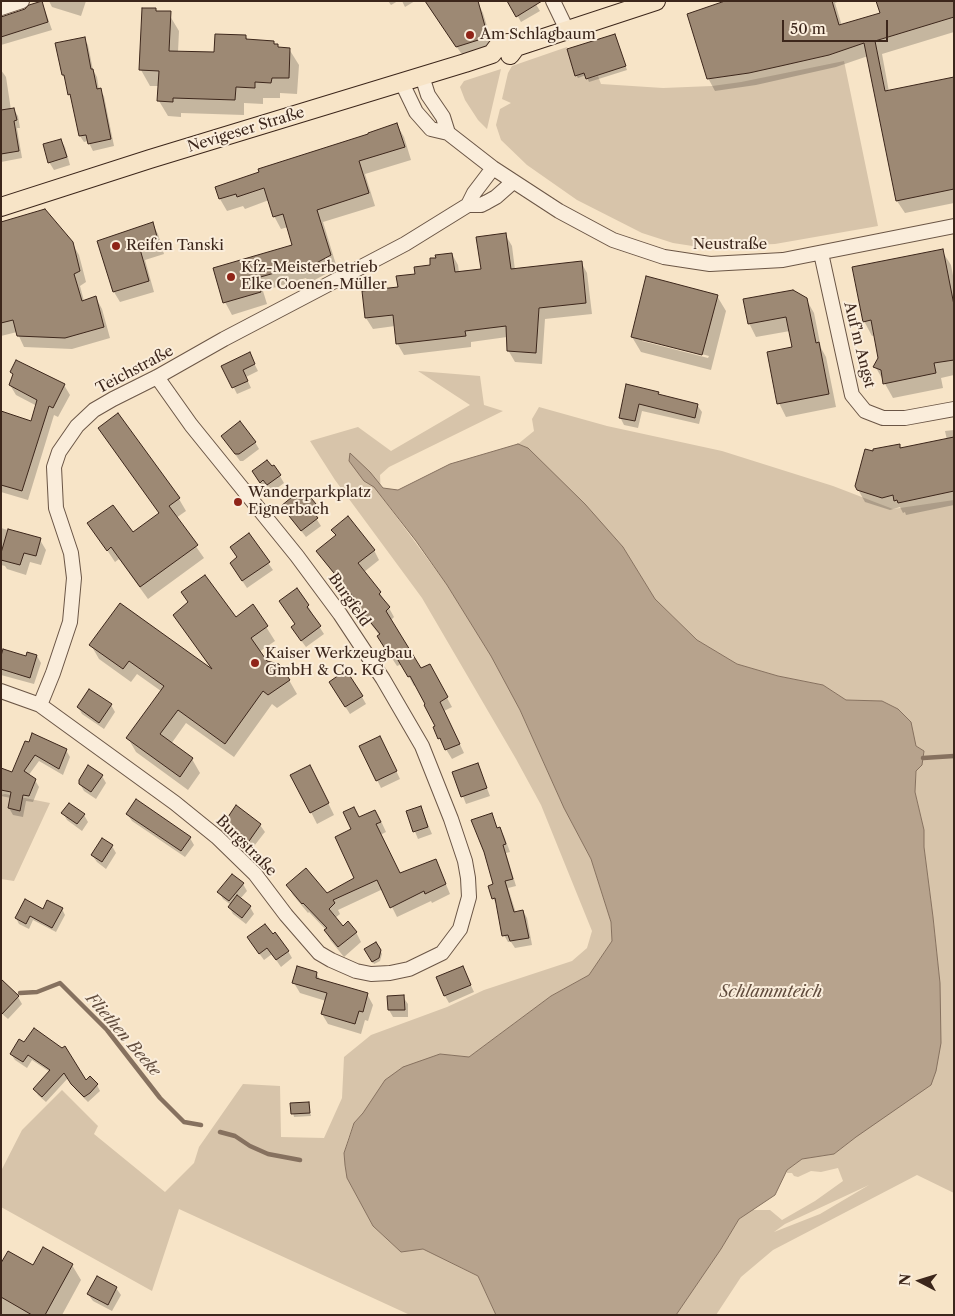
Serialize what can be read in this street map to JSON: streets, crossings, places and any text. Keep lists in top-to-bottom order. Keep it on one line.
{"streets":{"main road":["Nevigeser Straße"],"street":["Neustraße","Auf'm Angst","Teichstraße","Burgfeld","Burgstraße"]},"crossings":[["Nevigeser Straße","Neustraße"],["Neustraße","Auf'm Angst"],["Neustraße","Teichstraße"],["Teichstraße","Burgfeld"],["Teichstraße","Burgstraße"],["Burgfeld","Burgstraße"]],"water":["Schlammteich","Fliethen Beeke"],"places":["Am Schlagbaum","Reifen Tanski","Kfz-Meisterbetrieb Elke Coenen-Müller","Wanderparkplatz Eignerbach","Kaiser Werkzeugbau GmbH & Co. KG"],"scale_bar":"50 m","north":"left"}
